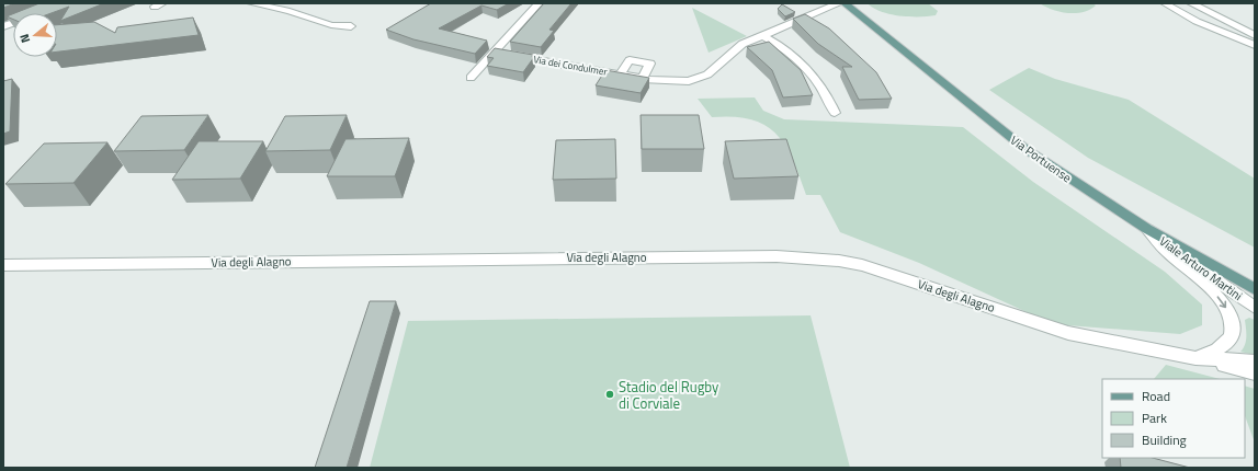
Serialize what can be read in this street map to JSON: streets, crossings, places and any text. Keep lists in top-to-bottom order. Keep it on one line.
{"streets":{"main road":["Via Portuense"],"street":["Via dei Condulmer","Via degli Alagno","Viale Arturo Martini"]},"crossings":[["Via Portuense","Viale Arturo Martini"]],"places":["Stadio del Rugby di Corviale"],"legend":["Road","Park","Building"],"north":"left"}
